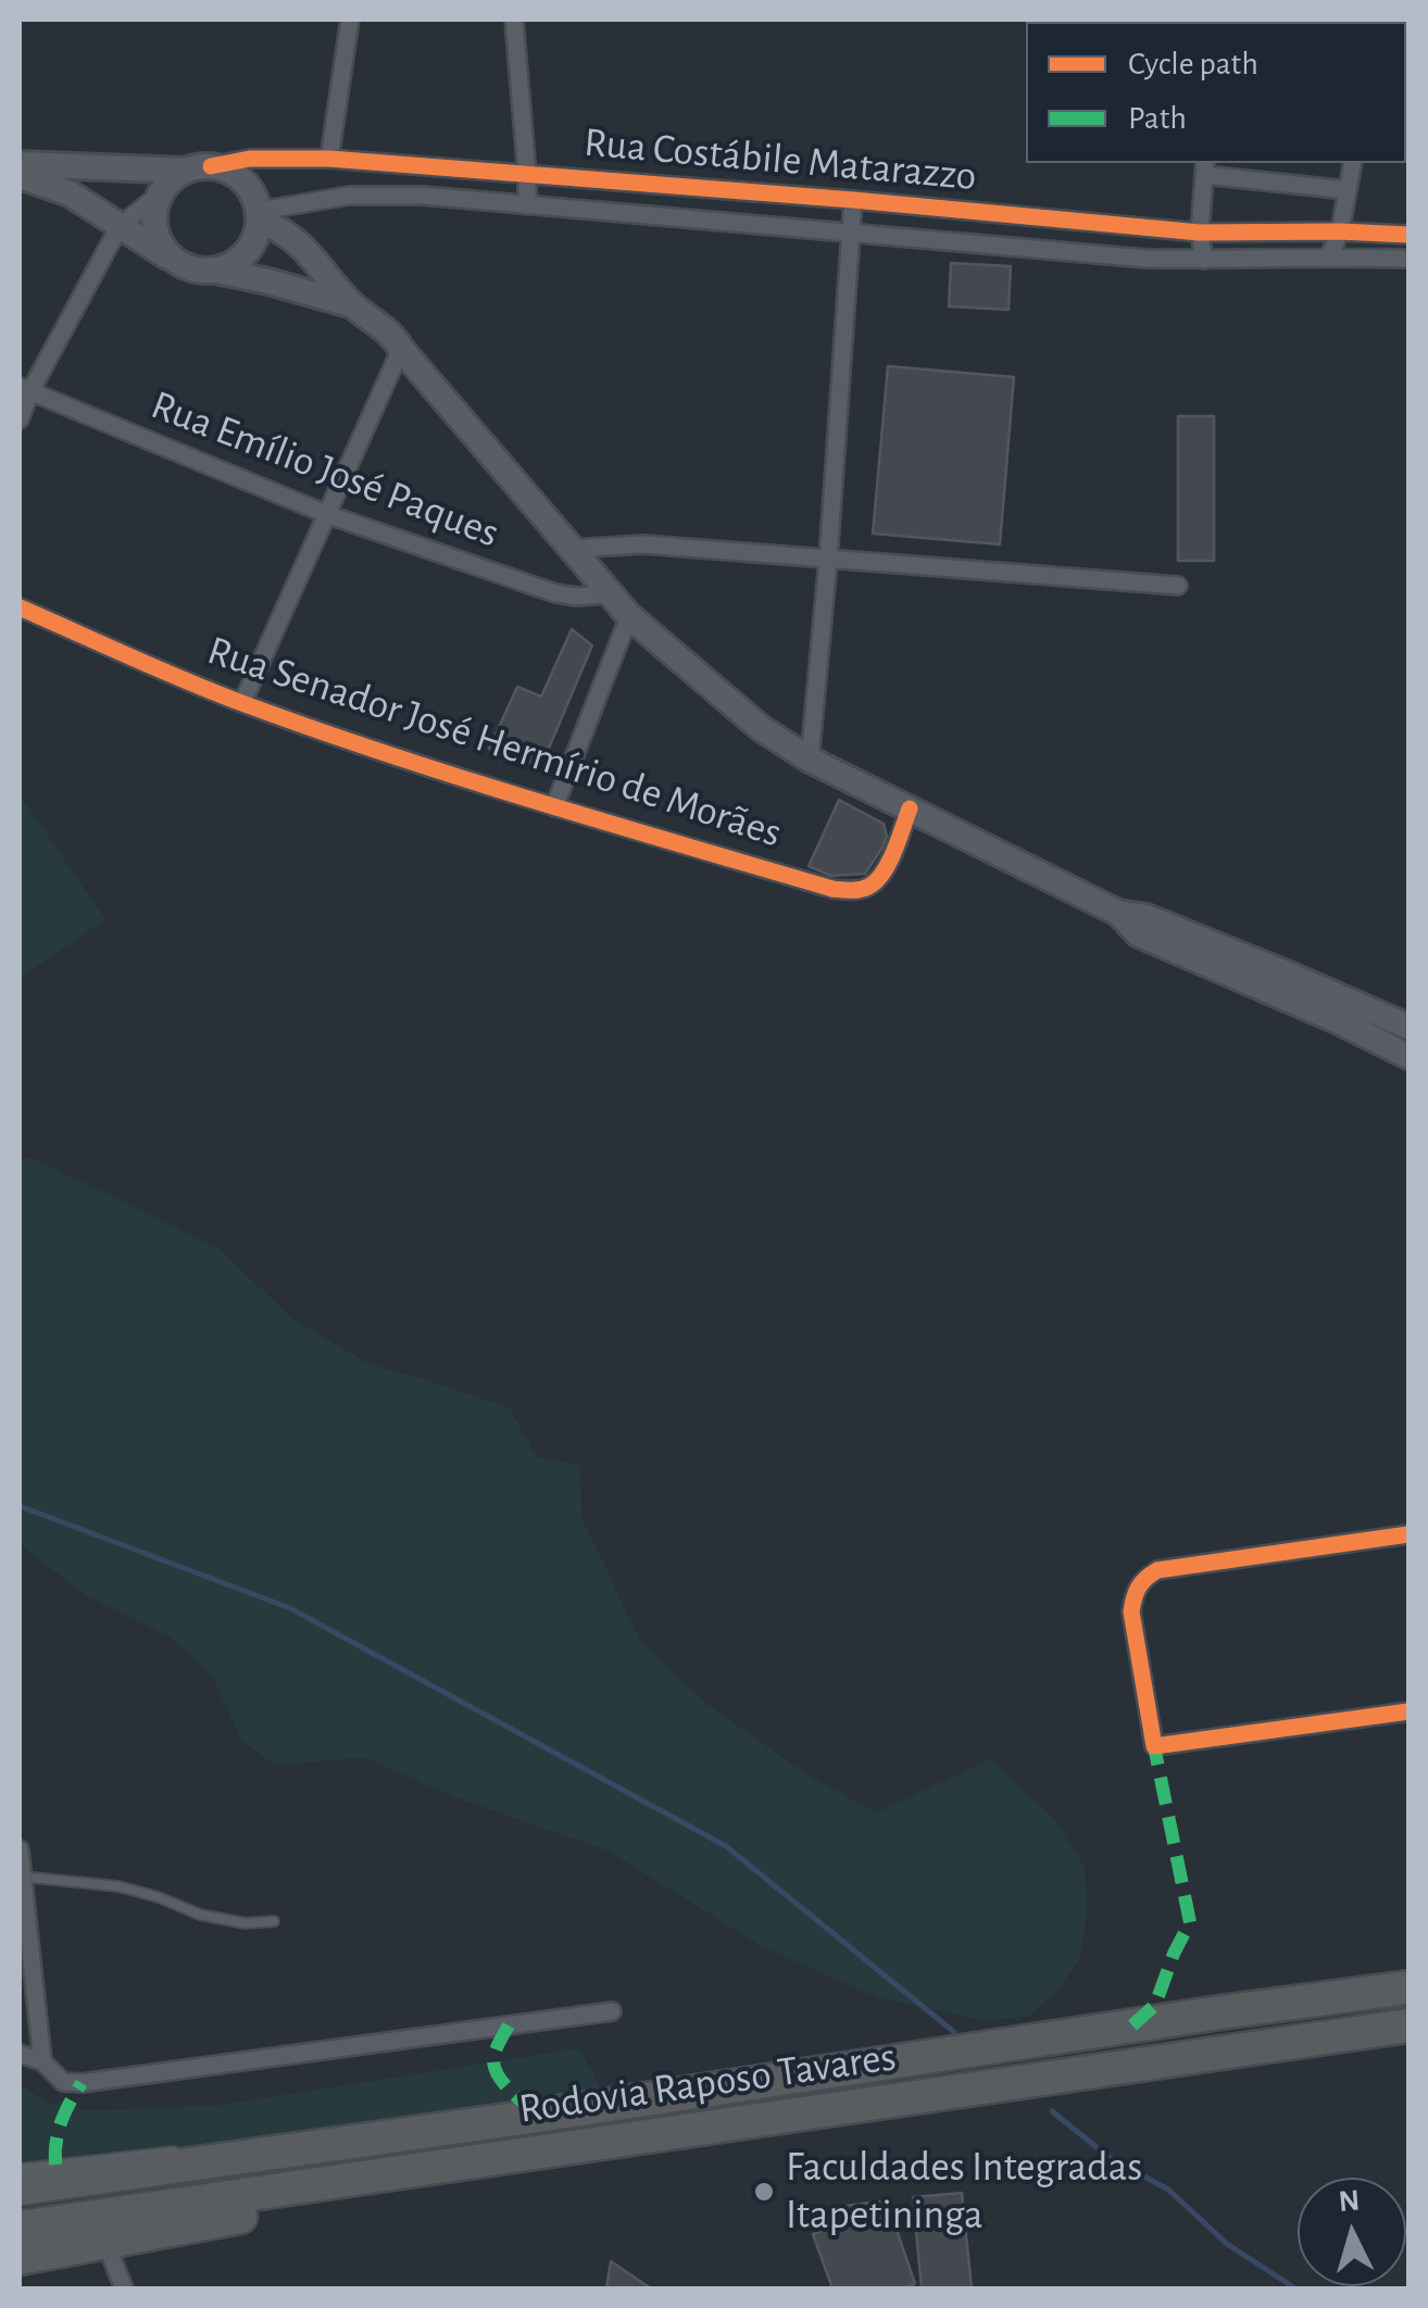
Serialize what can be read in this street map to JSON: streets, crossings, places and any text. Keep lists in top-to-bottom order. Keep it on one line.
{"streets":{"highway":["Rodovia Raposo Tavares"],"street":["Rua Costábile Matarazzo","Rua Emílio José Paques","Rua Senador José Hermírio de Morães"]},"places":["Faculdades Integradas Itapetininga"],"legend":["Cycle path","Path"],"north":"top"}
